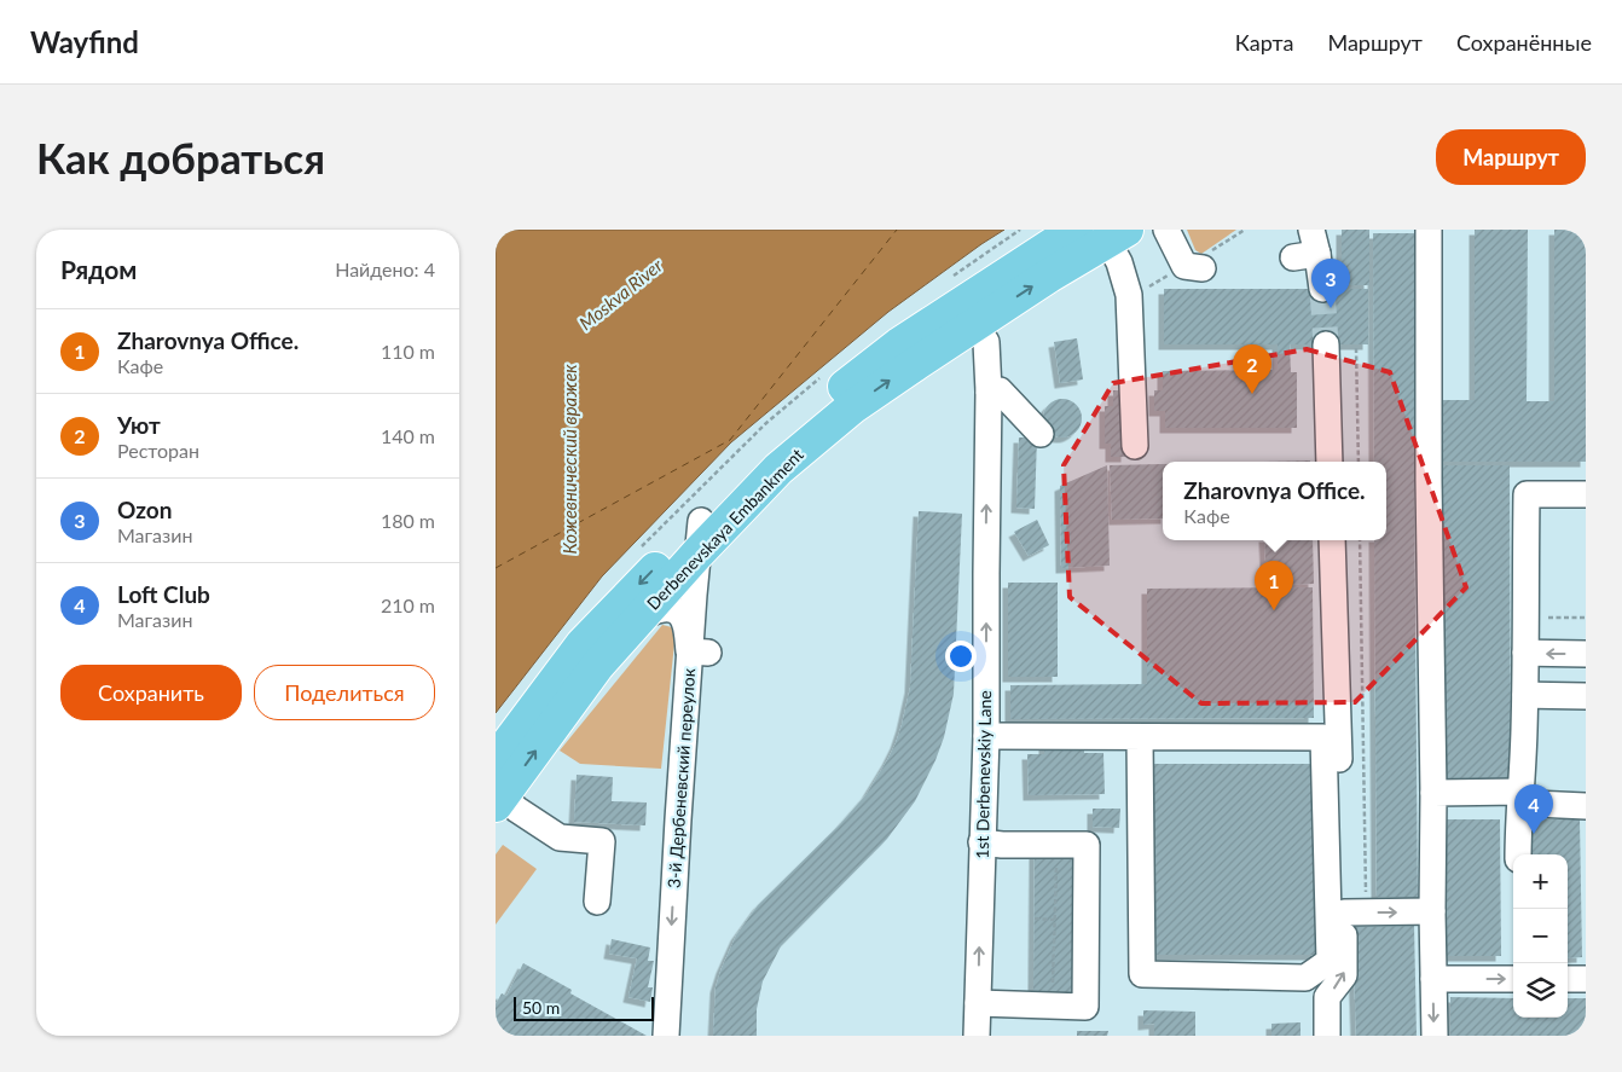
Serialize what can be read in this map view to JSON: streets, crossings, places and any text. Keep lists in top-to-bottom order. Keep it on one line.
{"streets":{"main road":["Derbenevskaya Embankment"],"street":["1st Derbenevskiy Lane","3-й Дербеневский переулок"]},"crossings":[["Derbenevskaya Embankment","1st Derbenevskiy Lane"],["Derbenevskaya Embankment","3-й Дербеневский переулок"]],"one_way":["1st Derbenevskiy Lane","3-й Дербеневский переулок"],"water":["Moskva River","Кожевнический вражек"],"scale_bar":"50 m","page":{"header":"Wayfind","nav":["Карта","Маршрут","Сохранённые"],"buttons":["Маршрут",["Сохранить","Поделиться"]],"title":"Как добраться","heading":["Рядом","Найдено: 4"],"pins":["3","2","1","4"],"list":[{"mark":"1","name":"Zharovnya Office.","note":"Кафе","value":"110 m"},{"mark":"2","name":"Уют","note":"Ресторан","value":"140 m"},{"mark":"3","name":"Ozon","note":"Магазин","value":"180 m"},{"mark":"4","name":"Loft Club","note":"Магазин","value":"210 m"}],"popup":["Zharovnya Office.","Кафе"],"map_buttons":["+","−"],"scale":"50 m"}}
